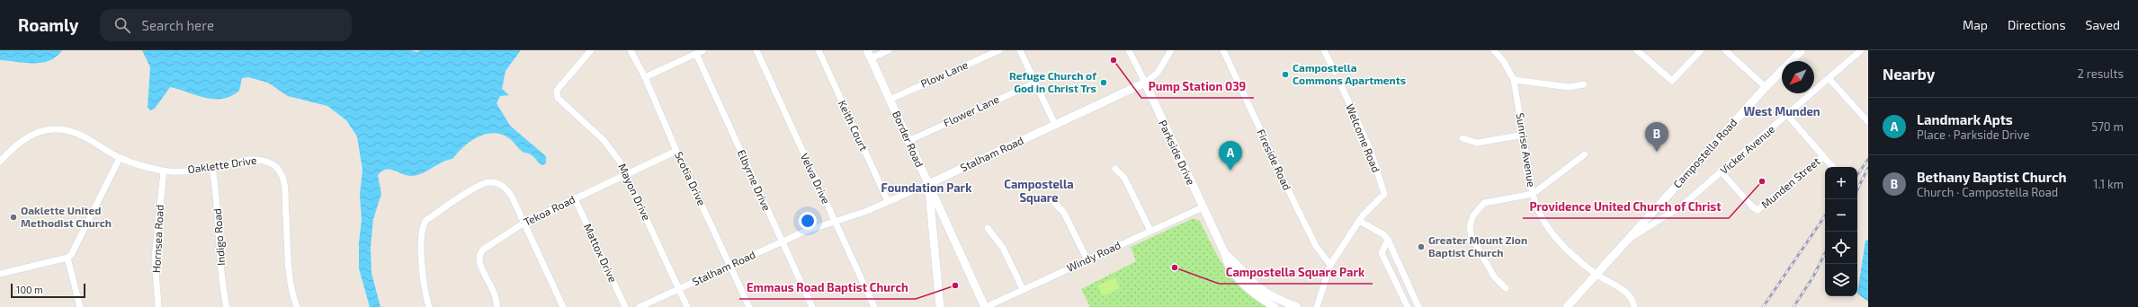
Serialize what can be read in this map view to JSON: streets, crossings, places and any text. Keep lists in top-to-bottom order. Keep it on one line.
{"streets":{"street":["Plow Lane","Flower Lane","Keith Court","Welcome Road","Border Road","Sunrise Avenue","Vicker Avenue","Parkside Drive","Campostella Road","Stalham Road","Fireside Road","Oaklette Drive","Scotia Drive","Velva Drive","Elbyrne Drive","Munden Street","Mayon Drive","Tekoa Road","Indigo Road","Hornsea Road","Mattox Drive","Windy Road"]},"crossings":[["Plow Lane","Border Road"],["Flower Lane","Border Road"],["Keith Court","Stalham Road"],["Border Road","Stalham Road"],["Border Road","Windy Road"],["Sunrise Avenue","Campostella Road"],["Vicker Avenue","Campostella Road"],["Vicker Avenue","Munden Street"],["Parkside Drive","Stalham Road"],["Parkside Drive","Windy Road"],["Stalham Road","Scotia Drive"],["Stalham Road","Velva Drive"],["Stalham Road","Elbyrne Drive"],["Stalham Road","Mayon Drive"],["Oaklette Drive","Indigo Road"],["Oaklette Drive","Hornsea Road"],["Scotia Drive","Tekoa Road"],["Mayon Drive","Tekoa Road"],["Tekoa Road","Mattox Drive"]],"districts":["West Munden","Campostella Square","Foundation Park"],"places":["Pump Station 039","Campostella Commons Apartments","Refuge Church of God in Christ Trs","Providence United Church of Christ","Oaklette United Methodist Church","Greater Mount Zion Baptist Church","Campostella Square Park","Emmaus Road Baptist Church"],"scale_bar":"100 m","north":"bottom left","page":{"header":"Roamly","search":"Search here","nav":["Map","Directions","Saved"],"heading":["Nearby","2 results"],"list":[{"mark":"A","name":"Landmark Apts","note":"Place · Parkside Drive","value":"570 m"},{"mark":"B","name":"Bethany Baptist Church","note":"Church · Campostella Road","value":"1.1 km"}],"pins":["B","A"],"map_buttons":["+","−"],"scale":"100 m"}}
